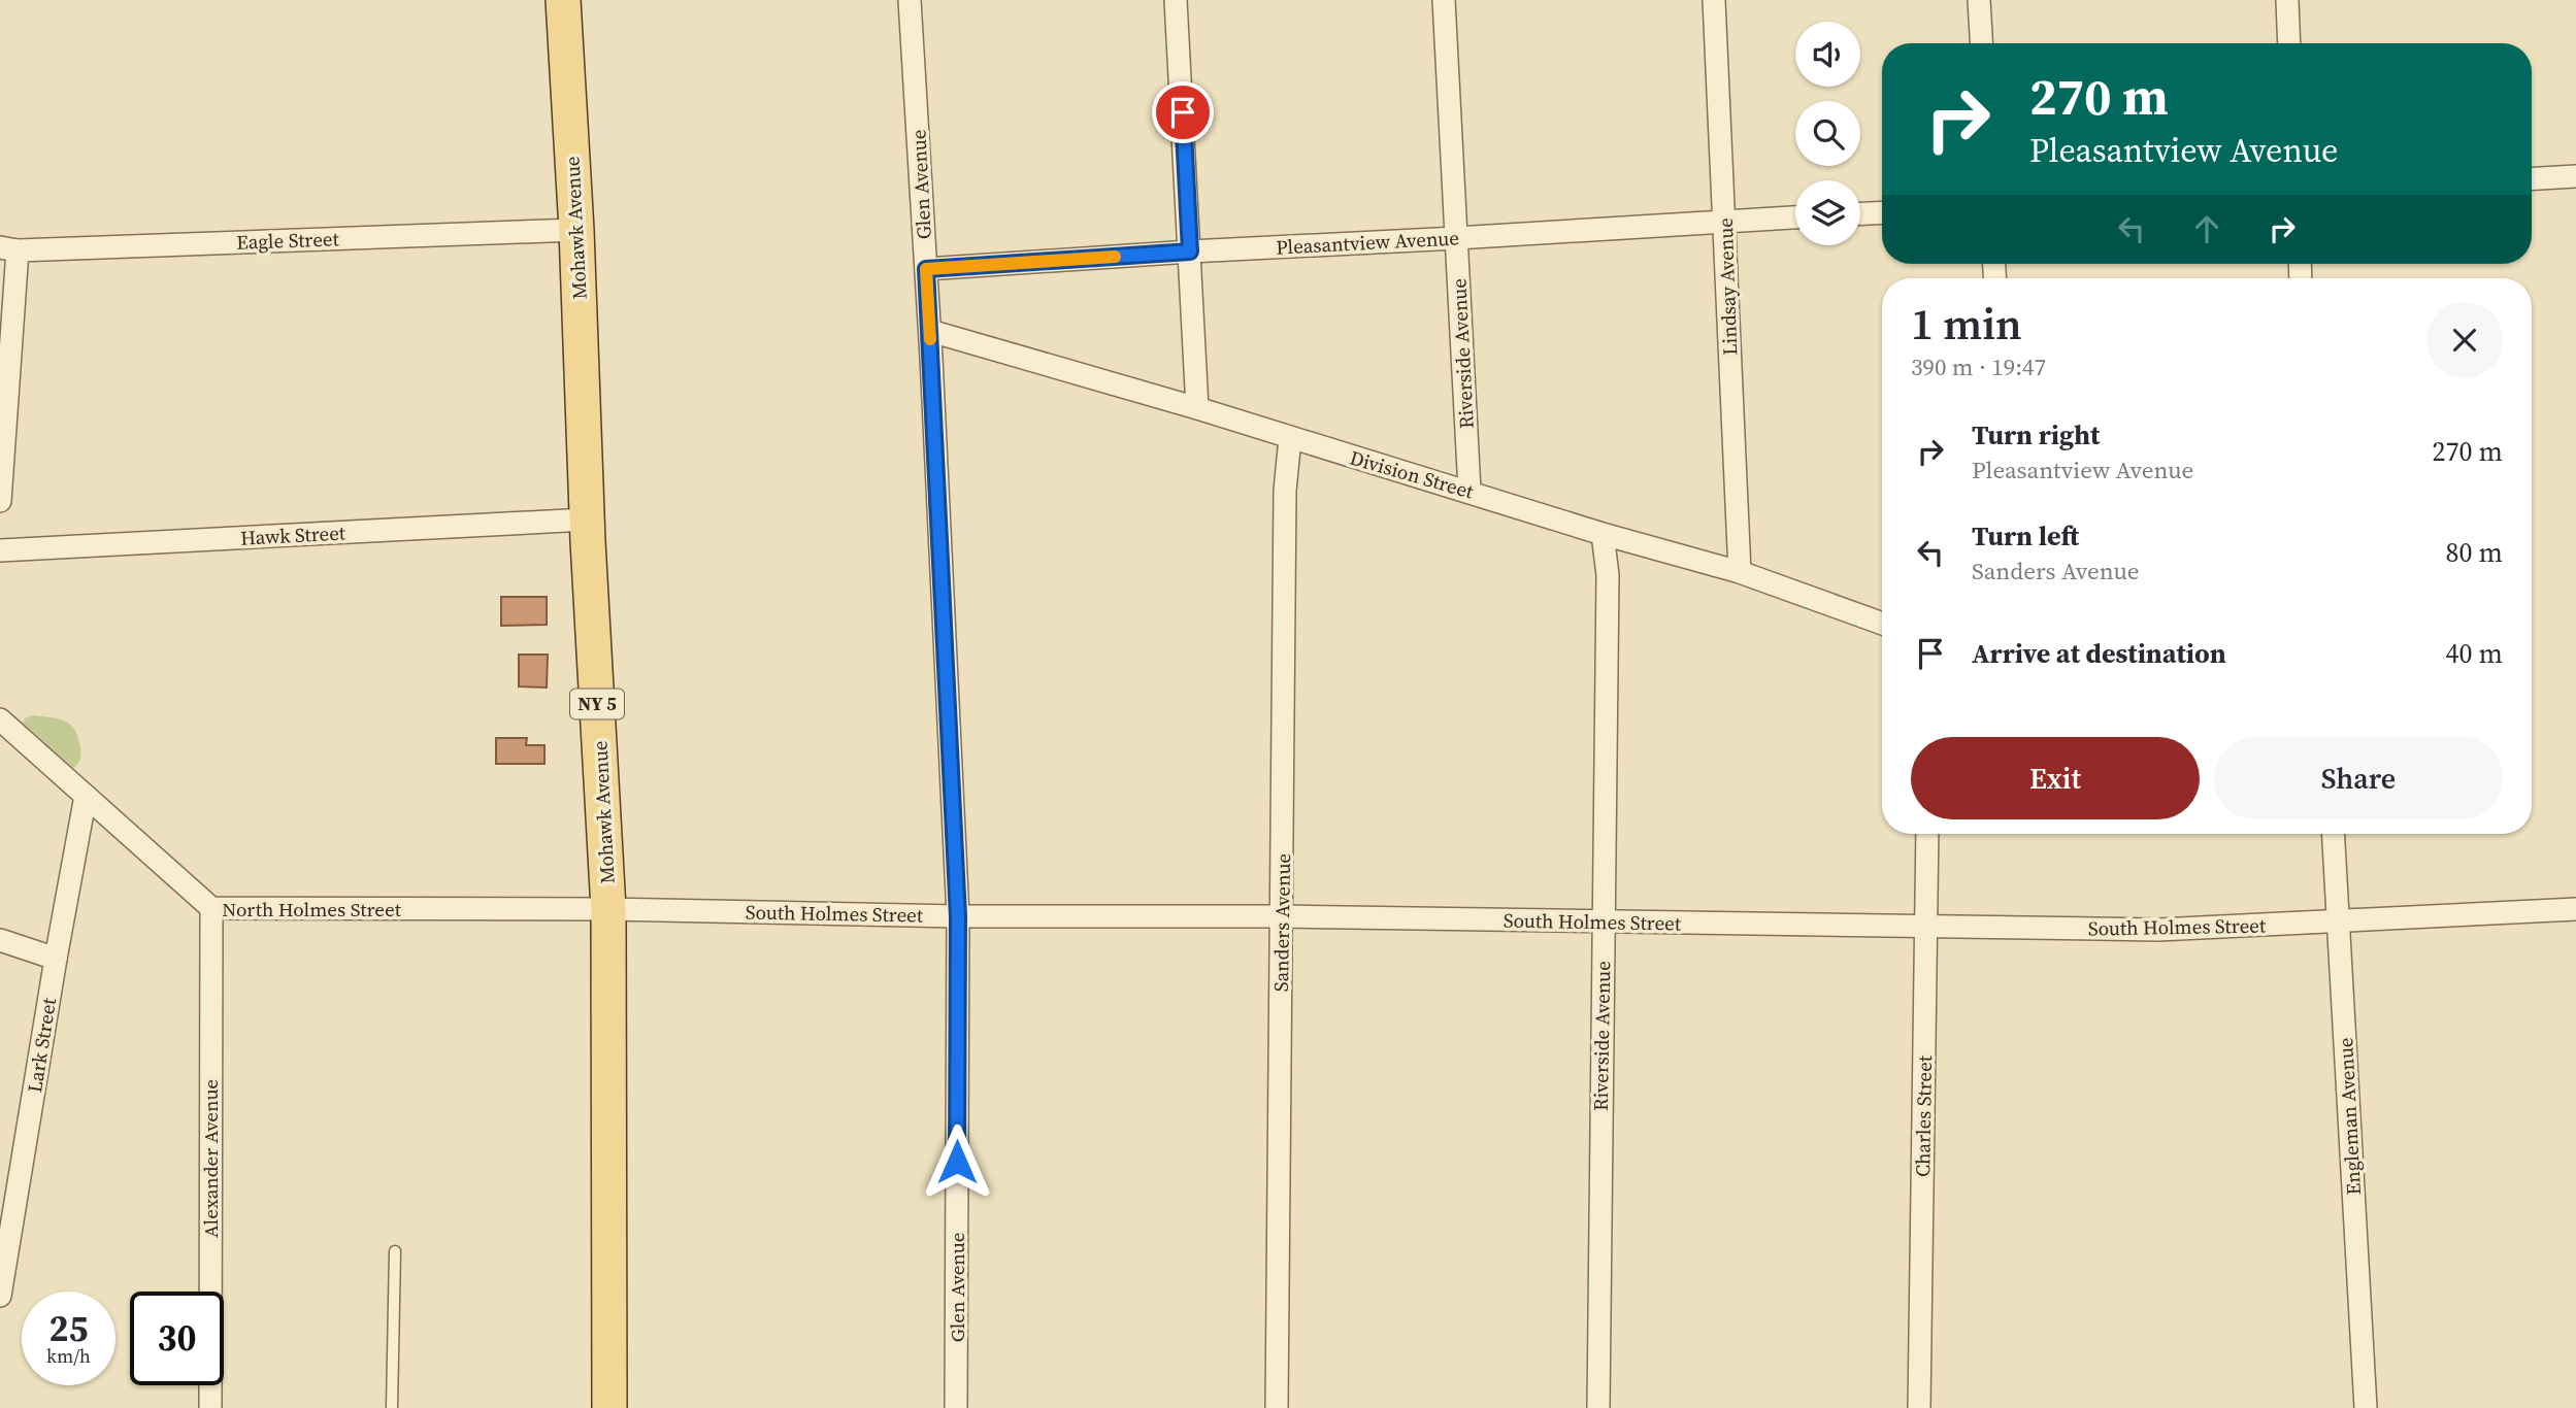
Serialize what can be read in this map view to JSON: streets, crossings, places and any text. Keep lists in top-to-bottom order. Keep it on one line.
{"streets":{"main road":["Mohawk Avenue","NY 5"],"street":["Glen Avenue","Eagle Street","Pleasantview Avenue","Lindsay Avenue","Riverside Avenue","Division Street","Hawk Street","North Holmes Street","South Holmes Street","Sanders Avenue","Lark Street","Charles Street","Engleman Avenue","Alexander Avenue"]},"crossings":[["Glen Avenue","Pleasantview Avenue"],["Glen Avenue","Division Street"],["Glen Avenue","South Holmes Street"],["Mohawk Avenue","Eagle Street"],["Mohawk Avenue","Hawk Street"],["Mohawk Avenue","North Holmes Street"],["Mohawk Avenue","South Holmes Street"],["Pleasantview Avenue","Lindsay Avenue"],["Pleasantview Avenue","Riverside Avenue"],["Lindsay Avenue","Division Street"],["Riverside Avenue","Division Street"],["Riverside Avenue","South Holmes Street"],["Division Street","Sanders Avenue"],["North Holmes Street","South Holmes Street"],["North Holmes Street","Lark Street"],["North Holmes Street","Alexander Avenue"],["South Holmes Street","Sanders Avenue"],["South Holmes Street","Charles Street"],["South Holmes Street","Engleman Avenue"]],"page":{"turn":["270 m","Pleasantview Avenue"],"heading":["1 min","390 m · 19:47"],"list":[{"name":"Turn right","note":"Pleasantview Avenue","value":"270 m"},{"name":"Turn left","note":"Sanders Avenue","value":"80 m"},{"name":"Arrive at destination","value":"40 m"}],"buttons":["Exit","Share"],"speed":"25 km/h","limit":"30"}}
